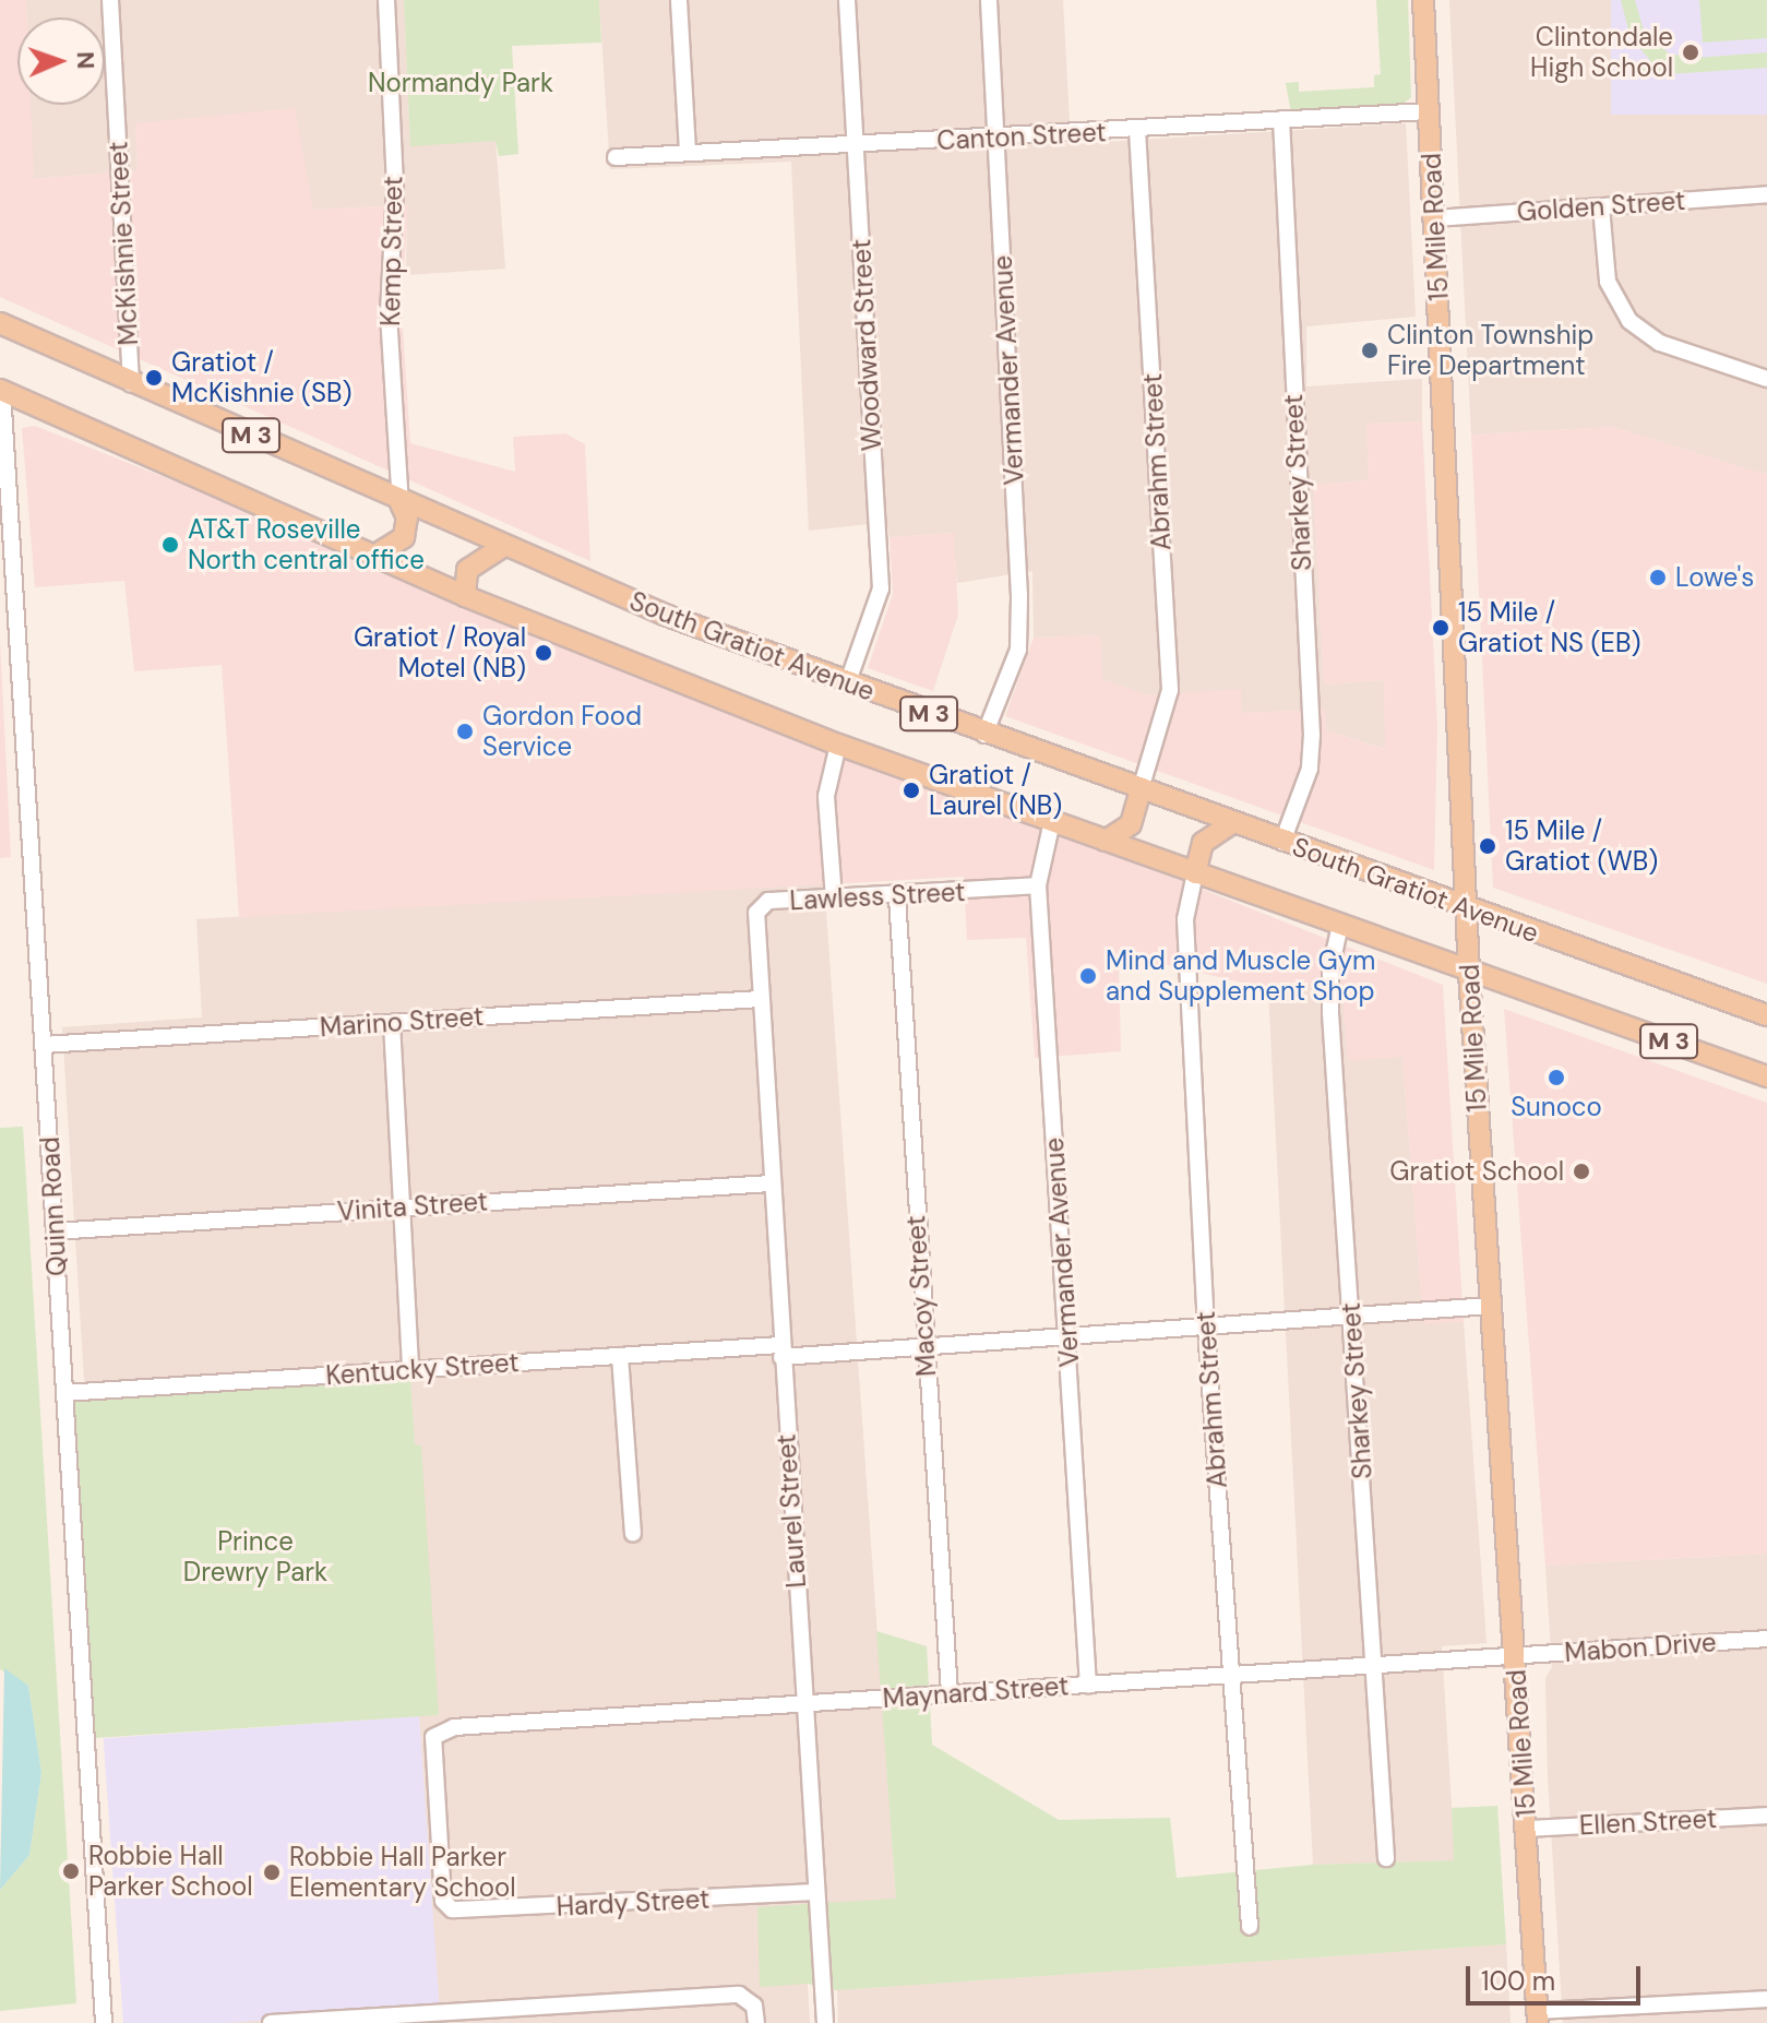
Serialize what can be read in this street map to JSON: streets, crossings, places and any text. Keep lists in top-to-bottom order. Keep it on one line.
{"streets":{"main road":["15 Mile Road","M 3","South Gratiot Avenue"],"street":["Canton Street","Golden Street","McKishnie Street","Kemp Street","Woodward Street","Vermander Avenue","Abrahm Street","Sharkey Street","Lawless Street","Marino Street","Quinn Road","Vinita Street","Macoy Street","Kentucky Street","Laurel Street","Mabon Drive","Maynard Street","Ellen Street","Hardy Street"]},"crossings":[["Canton Street","15 Mile Road"],["Canton Street","Woodward Street"],["Canton Street","Vermander Avenue"],["Canton Street","Abrahm Street"],["Canton Street","Sharkey Street"],["Golden Street","15 Mile Road"],["15 Mile Road","M 3"],["15 Mile Road","South Gratiot Avenue"],["15 Mile Road","Kentucky Street"],["15 Mile Road","Mabon Drive"],["15 Mile Road","Maynard Street"],["15 Mile Road","Ellen Street"],["McKishnie Street","South Gratiot Avenue"],["Kemp Street","South Gratiot Avenue"],["Woodward Street","South Gratiot Avenue"],["Vermander Avenue","M 3"],["Vermander Avenue","South Gratiot Avenue"],["Vermander Avenue","Lawless Street"],["Vermander Avenue","Kentucky Street"],["Vermander Avenue","Maynard Street"],["M 3","Abrahm Street"],["M 3","Sharkey Street"],["M 3","Quinn Road"],["Abrahm Street","South Gratiot Avenue"],["Abrahm Street","Kentucky Street"],["Abrahm Street","Maynard Street"],["Sharkey Street","South Gratiot Avenue"],["Sharkey Street","Kentucky Street"],["Sharkey Street","Maynard Street"],["Lawless Street","Marino Street"],["Lawless Street","Macoy Street"],["Lawless Street","Laurel Street"],["Marino Street","Quinn Road"],["Marino Street","Laurel Street"],["Quinn Road","Vinita Street"],["Quinn Road","Kentucky Street"],["Vinita Street","Laurel Street"],["Macoy Street","Kentucky Street"],["Macoy Street","Maynard Street"],["Kentucky Street","Laurel Street"],["Laurel Street","Maynard Street"],["Laurel Street","Hardy Street"],["Mabon Drive","Maynard Street"],["Maynard Street","Hardy Street"]],"parks":["Normandy Park","Prince Drewry Park"],"places":["Clintondale High School","Clinton Township Fire Department","Gratiot / McKishnie (SB)","AT&T Roseville North central office","Lowe's","15 Mile / Gratiot NS (EB)","Gratiot / Royal Motel (NB)","Gordon Food Service","Gratiot / Laurel (NB)","15 Mile / Gratiot (WB)","Mind and Muscle Gym and Supplement Shop","Sunoco","Gratiot School","Robbie Hall Parker School","Robbie Hall Parker Elementary School"],"scale_bar":"100 m","north":"right"}
